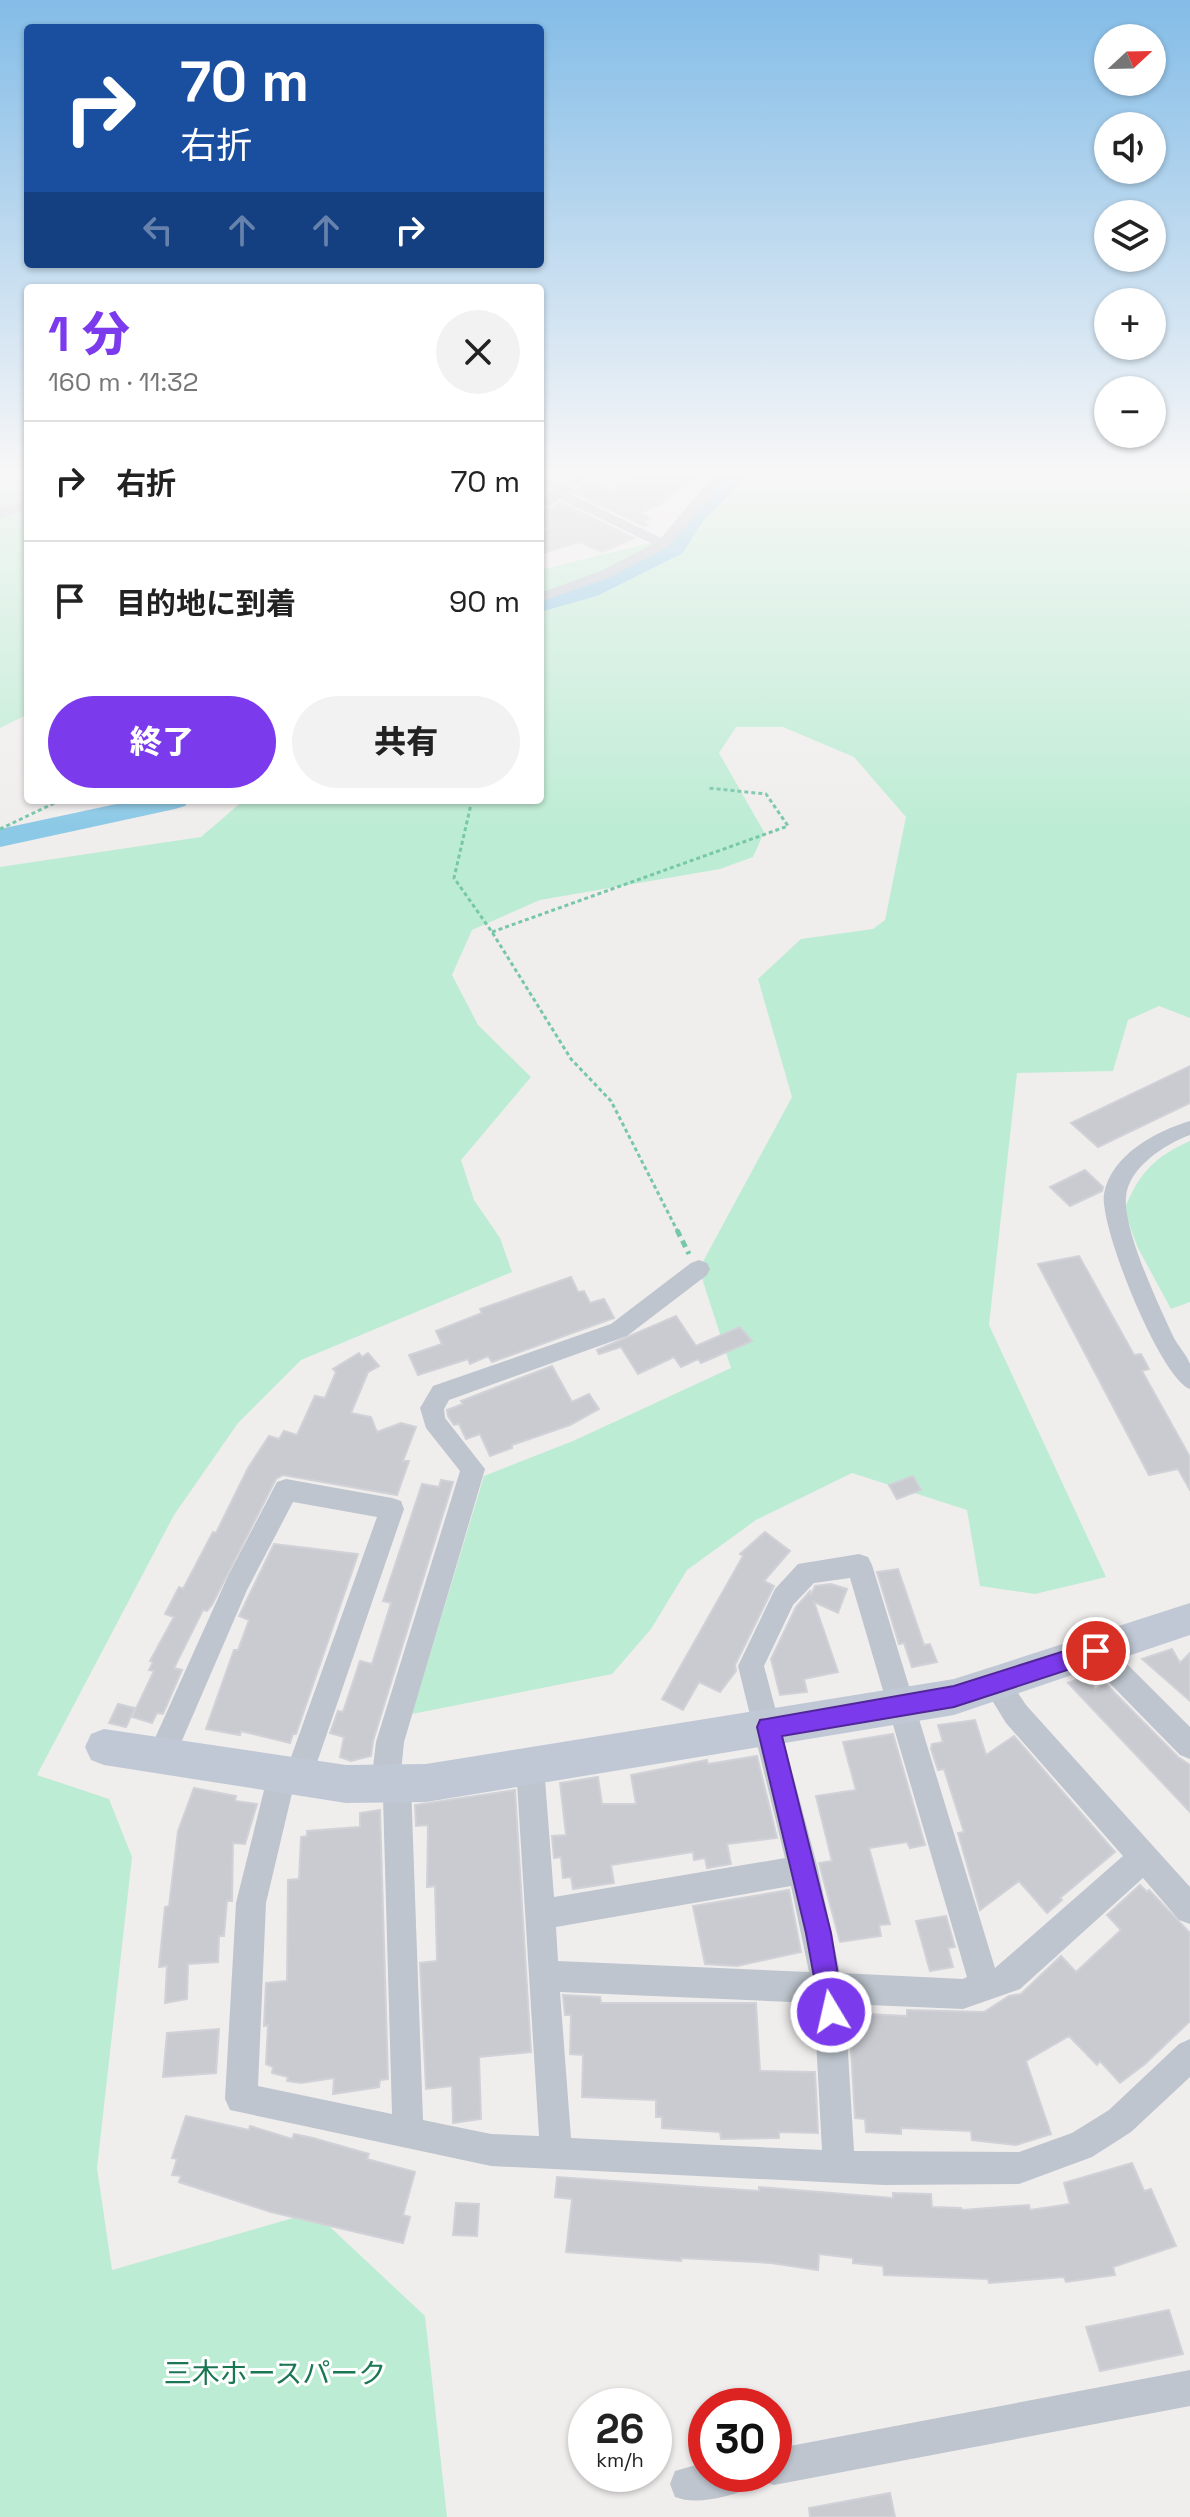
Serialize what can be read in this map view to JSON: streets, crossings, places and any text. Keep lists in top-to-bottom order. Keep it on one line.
{"parks":["三木ホースパーク"],"north":"right","page":{"map_buttons":["+","−"],"turn":["70 m","右折"],"heading":["1 分","160 m · 11:32"],"list":[{"name":"右折","value":"70 m"},{"name":"目的地に到着","value":"90 m"}],"buttons":["終了","共有"],"speed":"26 km/h","limit":"30"}}
